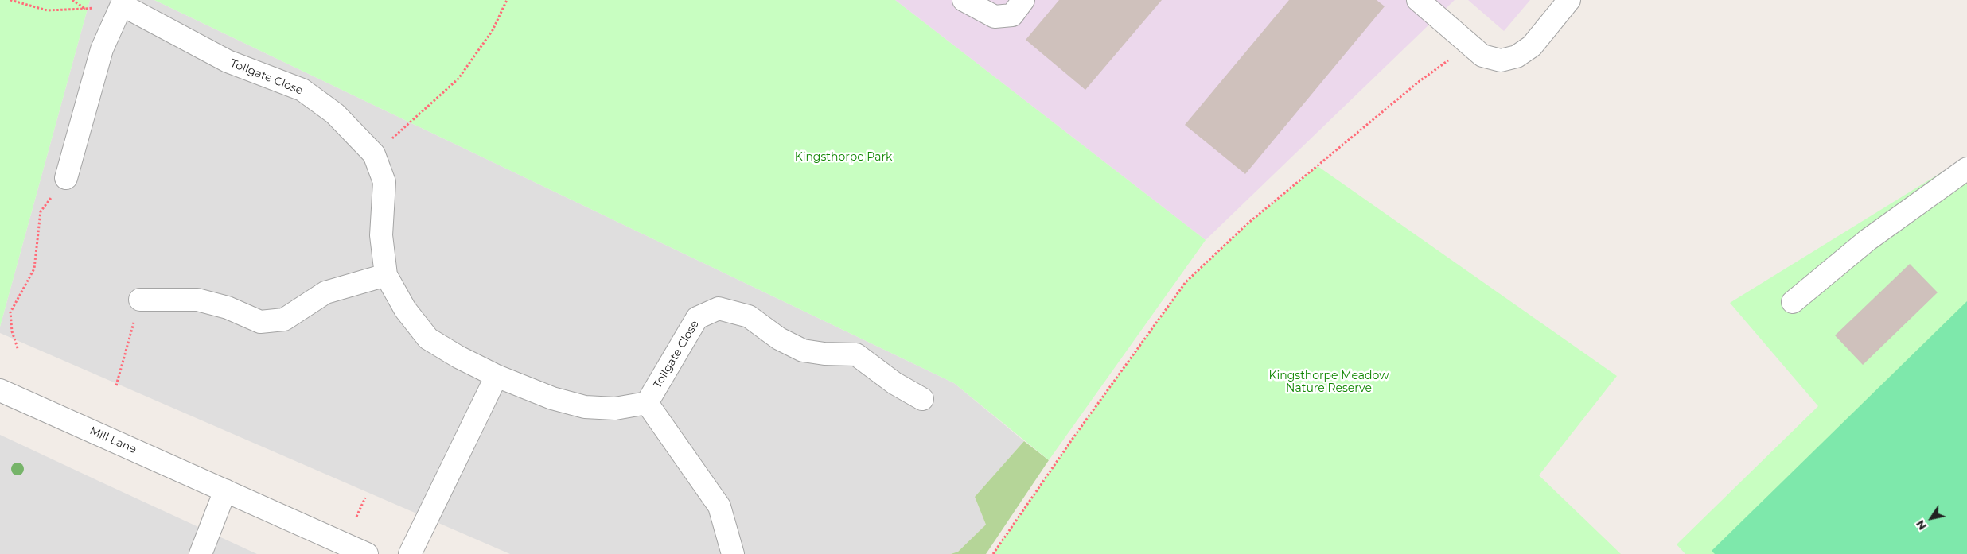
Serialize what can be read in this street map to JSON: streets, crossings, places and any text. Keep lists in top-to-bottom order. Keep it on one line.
{"streets":{"street":["Tollgate Close","Mill Lane"]},"parks":["Kingsthorpe Park","Kingsthorpe Meadow Nature Reserve"],"north":"bottom left"}
